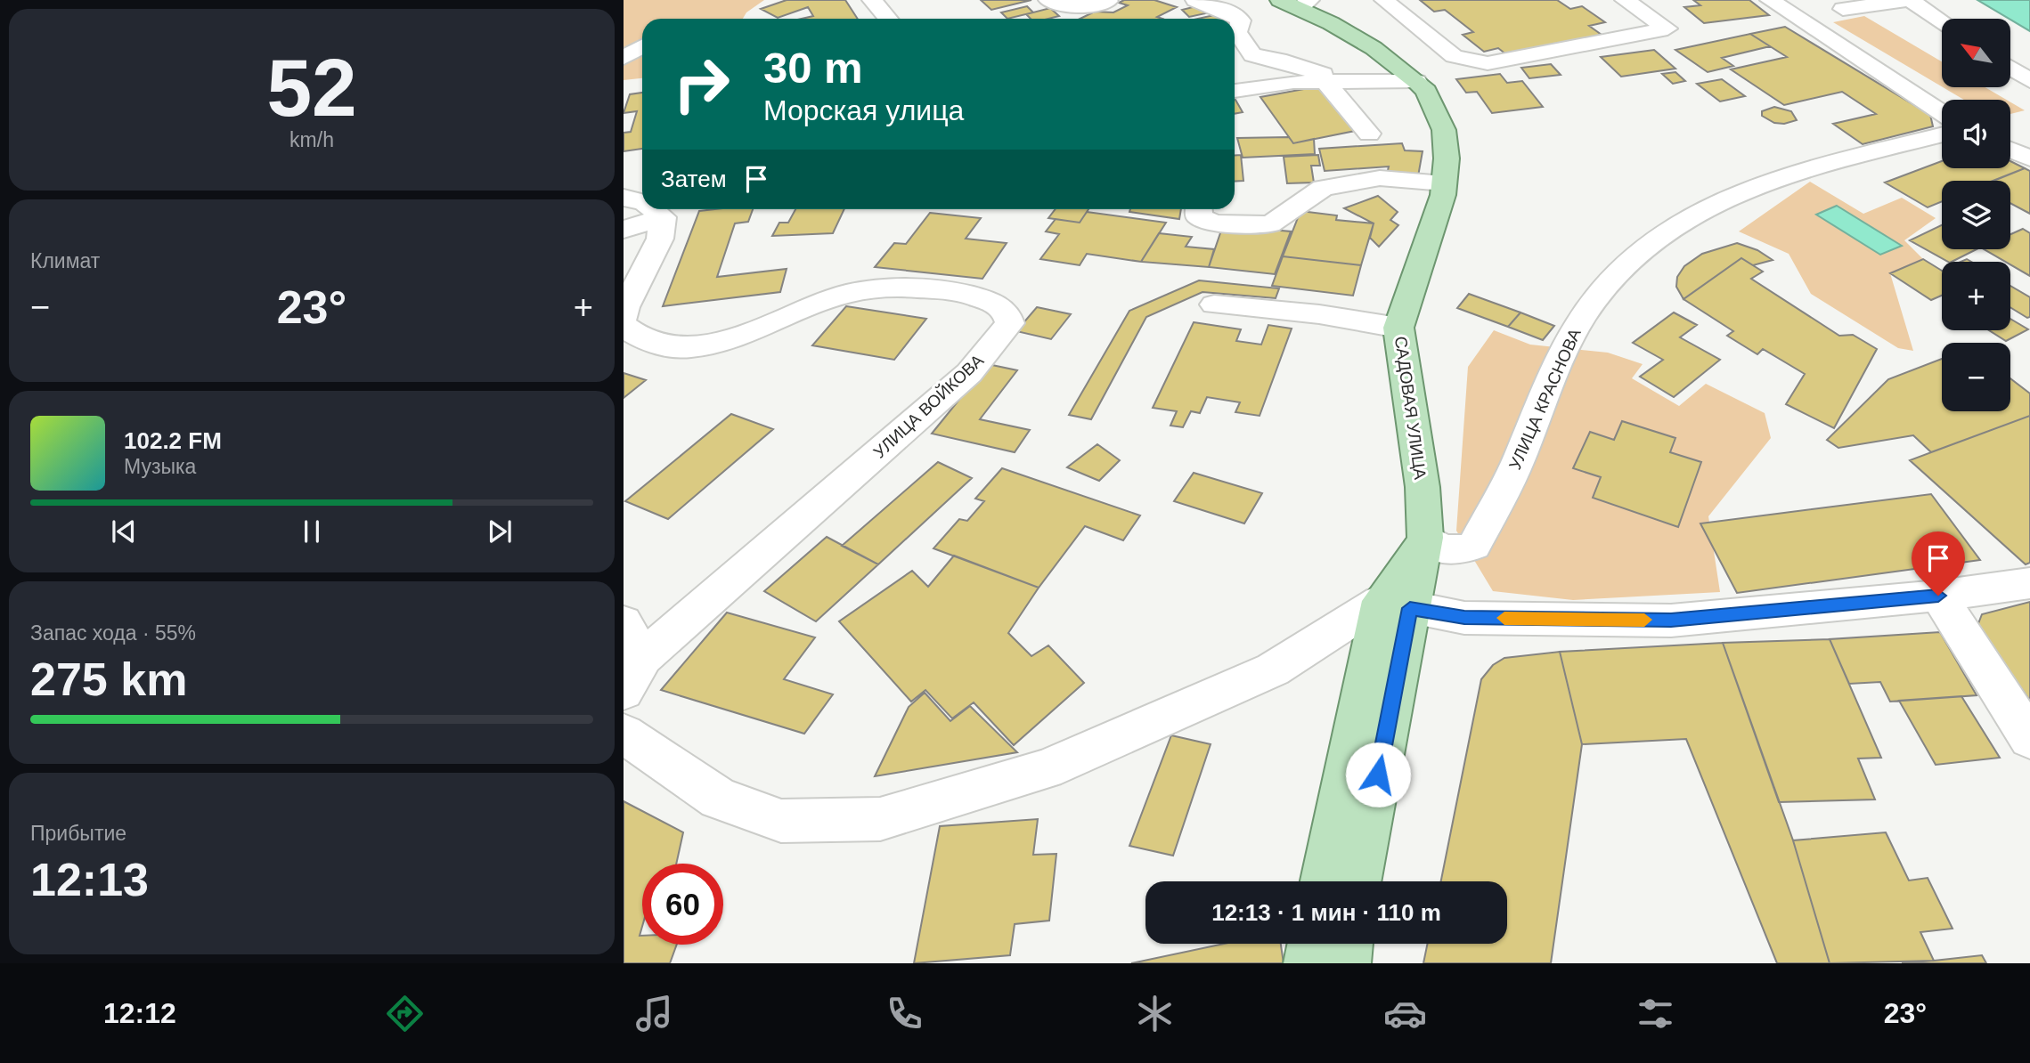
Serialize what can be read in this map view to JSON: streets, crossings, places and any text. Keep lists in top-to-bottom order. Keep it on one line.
{"streets":{"main road":["САДОВАЯ УЛИЦА"],"street":["УЛИЦА КРАСНОВА","УЛИЦА ВОЙКОВА"]},"crossings":[["УЛИЦА КРАСНОВА","САДОВАЯ УЛИЦА"]],"north":"top left","page":{"tile":[["52","km/h"],"Климат",["Запас хода · 55%","275 km"],["Прибытие","12:13"]],"map_buttons":["+","−"],"turn":["30 m","Морская улица"],"then":"Затем","heat":["−","23°","+"],"song":["102.2 FM","Музыка"],"limit":"60","trip":"12:13 · 1 мин · 110 m","tabs":["12:12","23°"]}}
